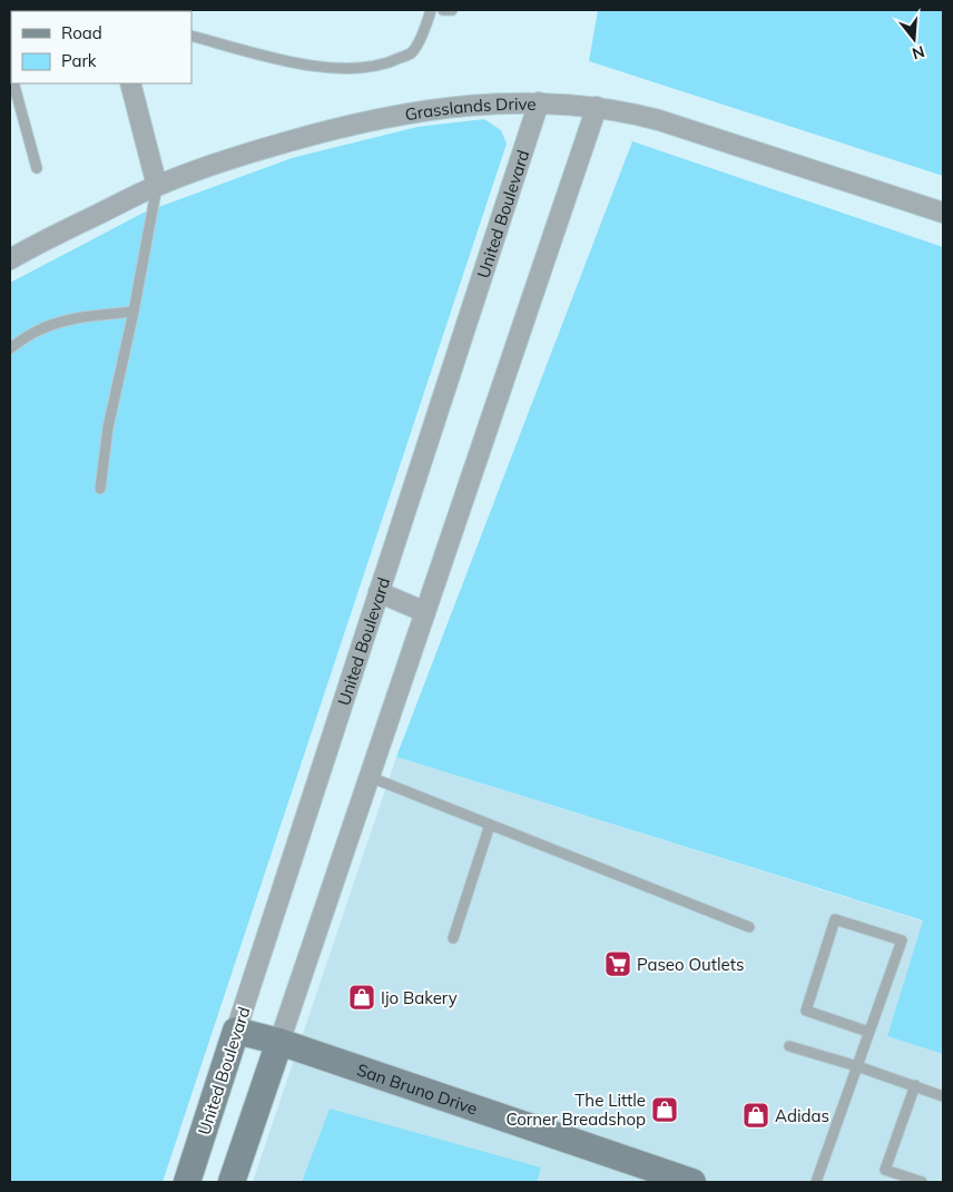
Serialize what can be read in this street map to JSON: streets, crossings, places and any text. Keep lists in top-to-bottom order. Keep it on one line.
{"streets":{"main road":["United Boulevard","San Bruno Drive"],"street":["Grasslands Drive"]},"crossings":[["Grasslands Drive","United Boulevard"],["United Boulevard","San Bruno Drive"]],"places":{"supermarket":["Paseo Outlets"],"shop":["Ijo Bakery","The Little Corner Breadshop","Adidas"]},"legend":["Road","Park"],"north":"bottom"}
